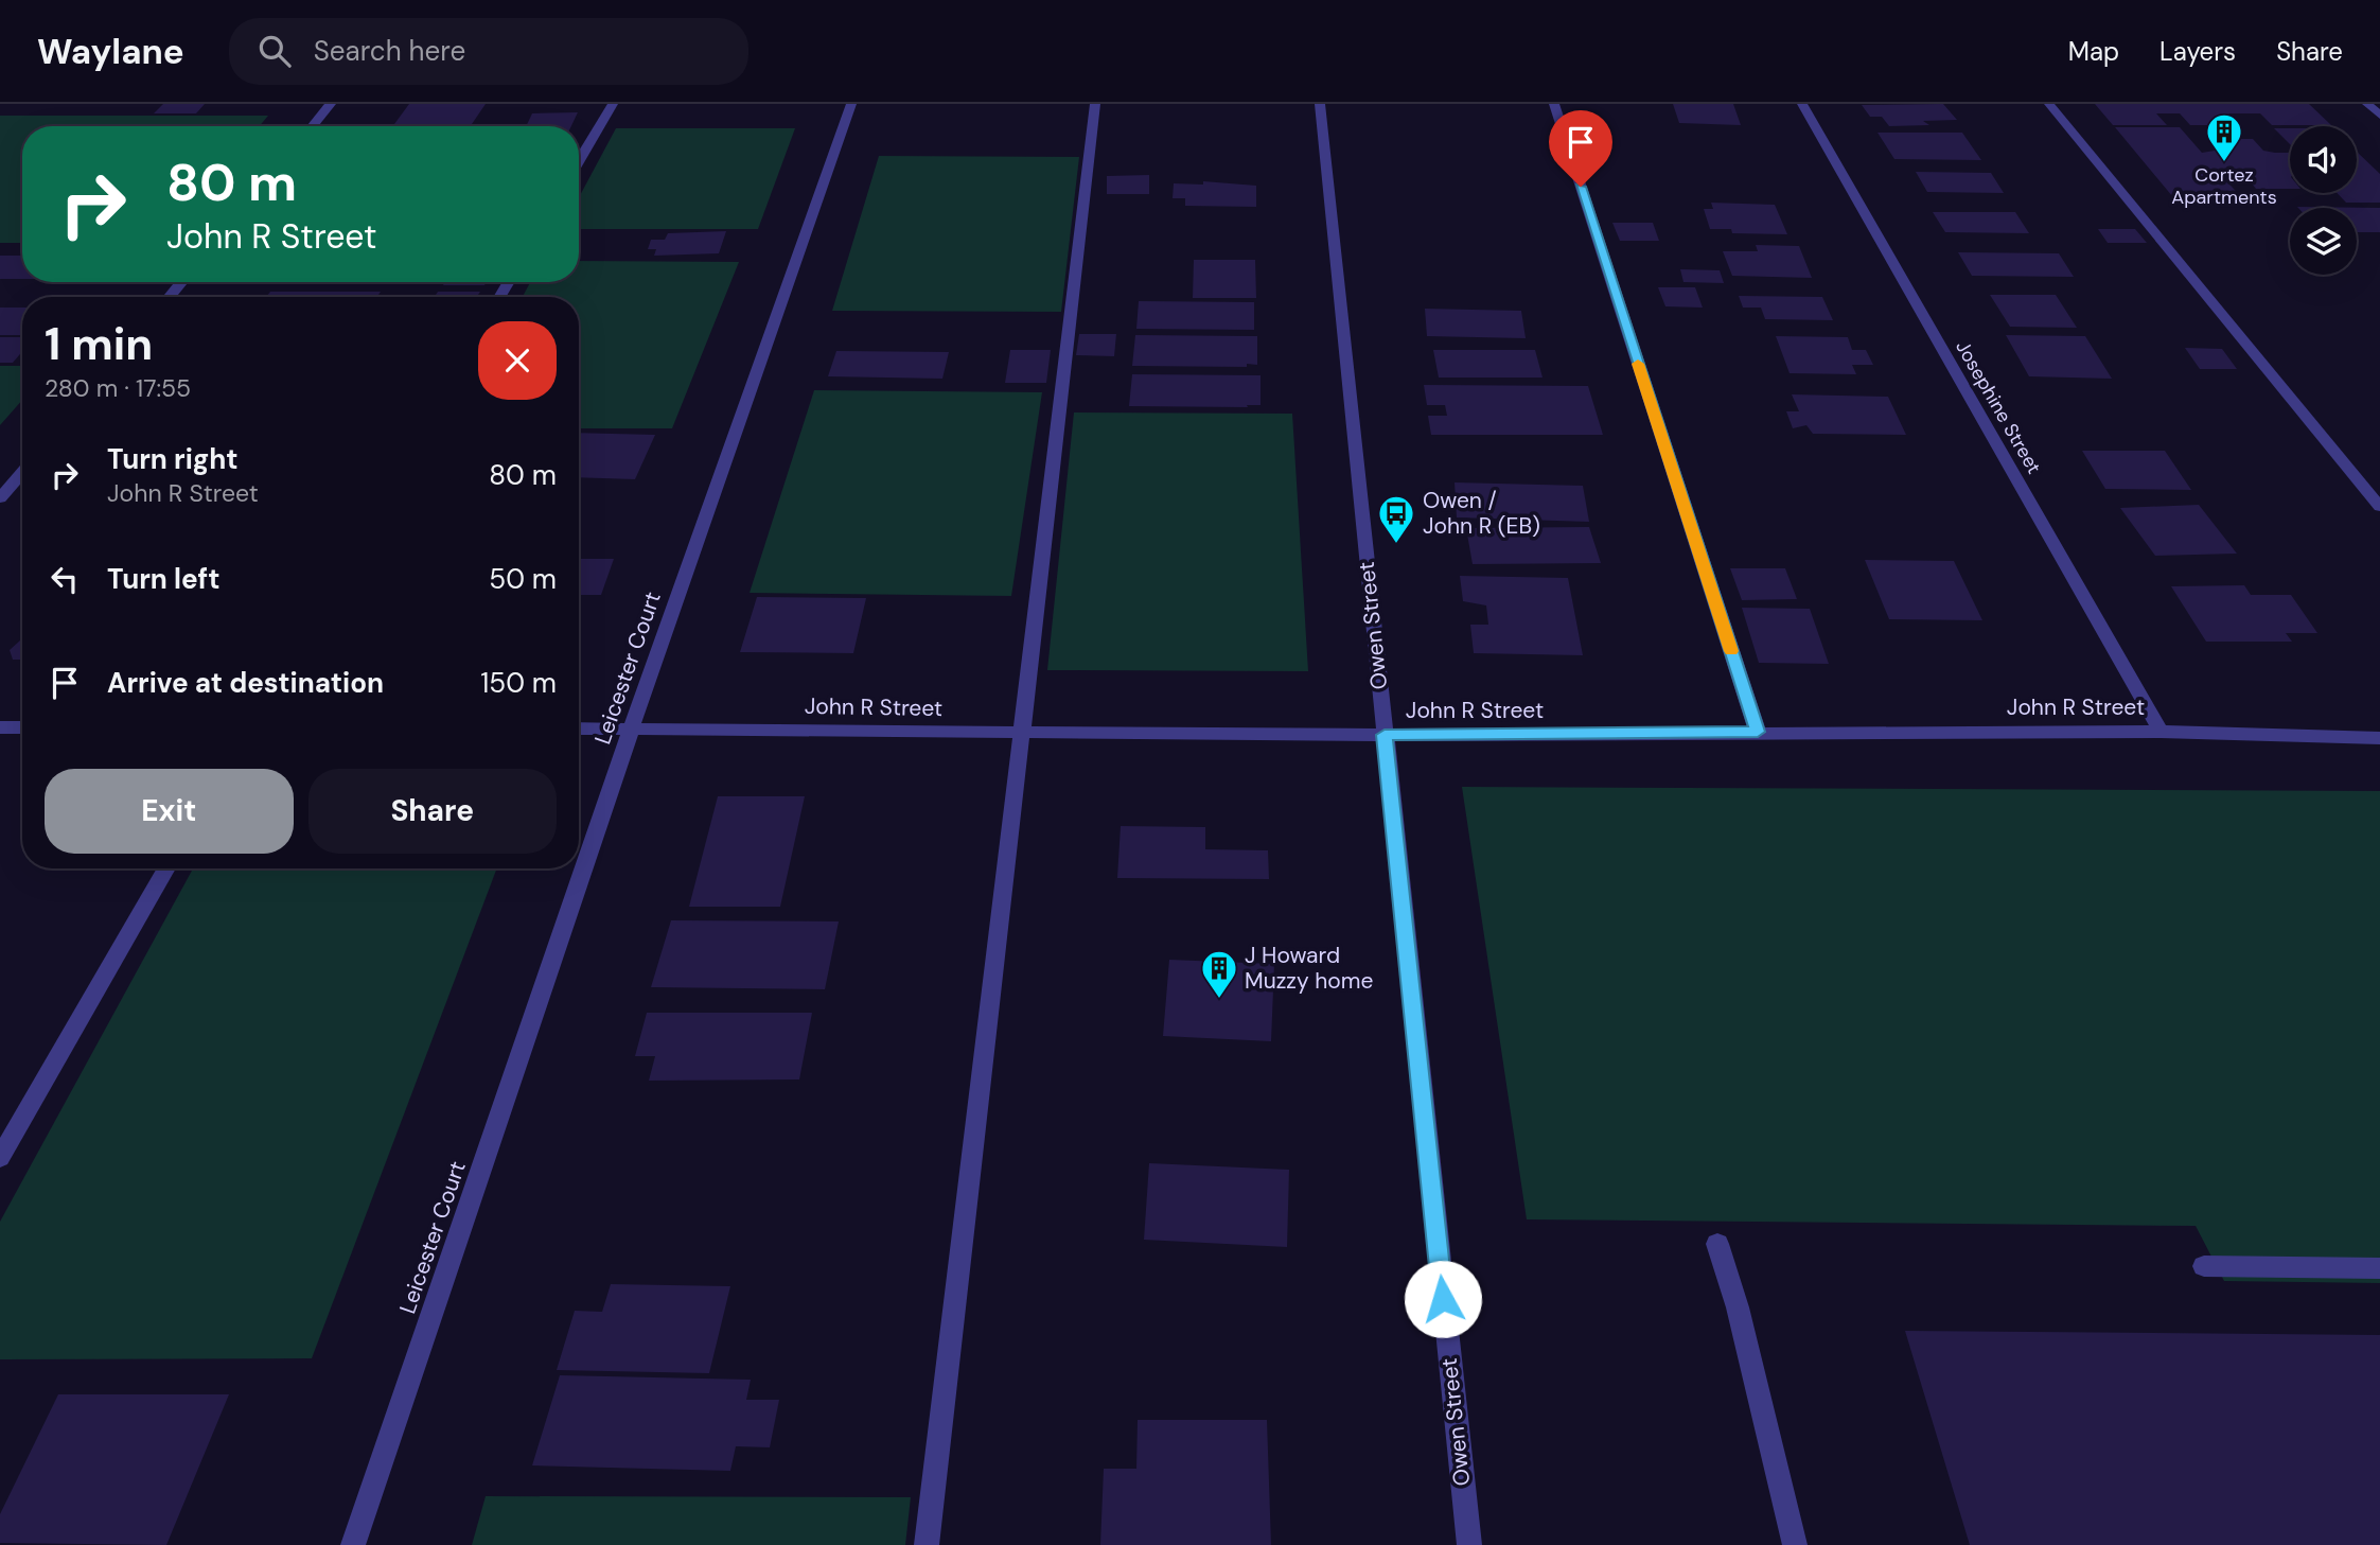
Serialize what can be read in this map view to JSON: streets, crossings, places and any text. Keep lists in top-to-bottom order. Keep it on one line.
{"streets":{"street":["Josephine Street","Owen Street","Leicester Court","John R Street"]},"crossings":[["Josephine Street","John R Street"],["Owen Street","John R Street"],["Leicester Court","John R Street"]],"places":{"building":["Cortez Apartments","J Howard Muzzy home"],"bus stop":["Owen / John R (EB)"]},"page":{"header":"Waylane","search":"Search here","nav":["Map","Layers","Share"],"turn":["80 m","John R Street"],"heading":["1 min","280 m · 17:55"],"list":[{"name":"Turn right","note":"John R Street","value":"80 m"},{"name":"Turn left","value":"50 m"},{"name":"Arrive at destination","value":"150 m"}],"buttons":["Exit","Share"]}}
